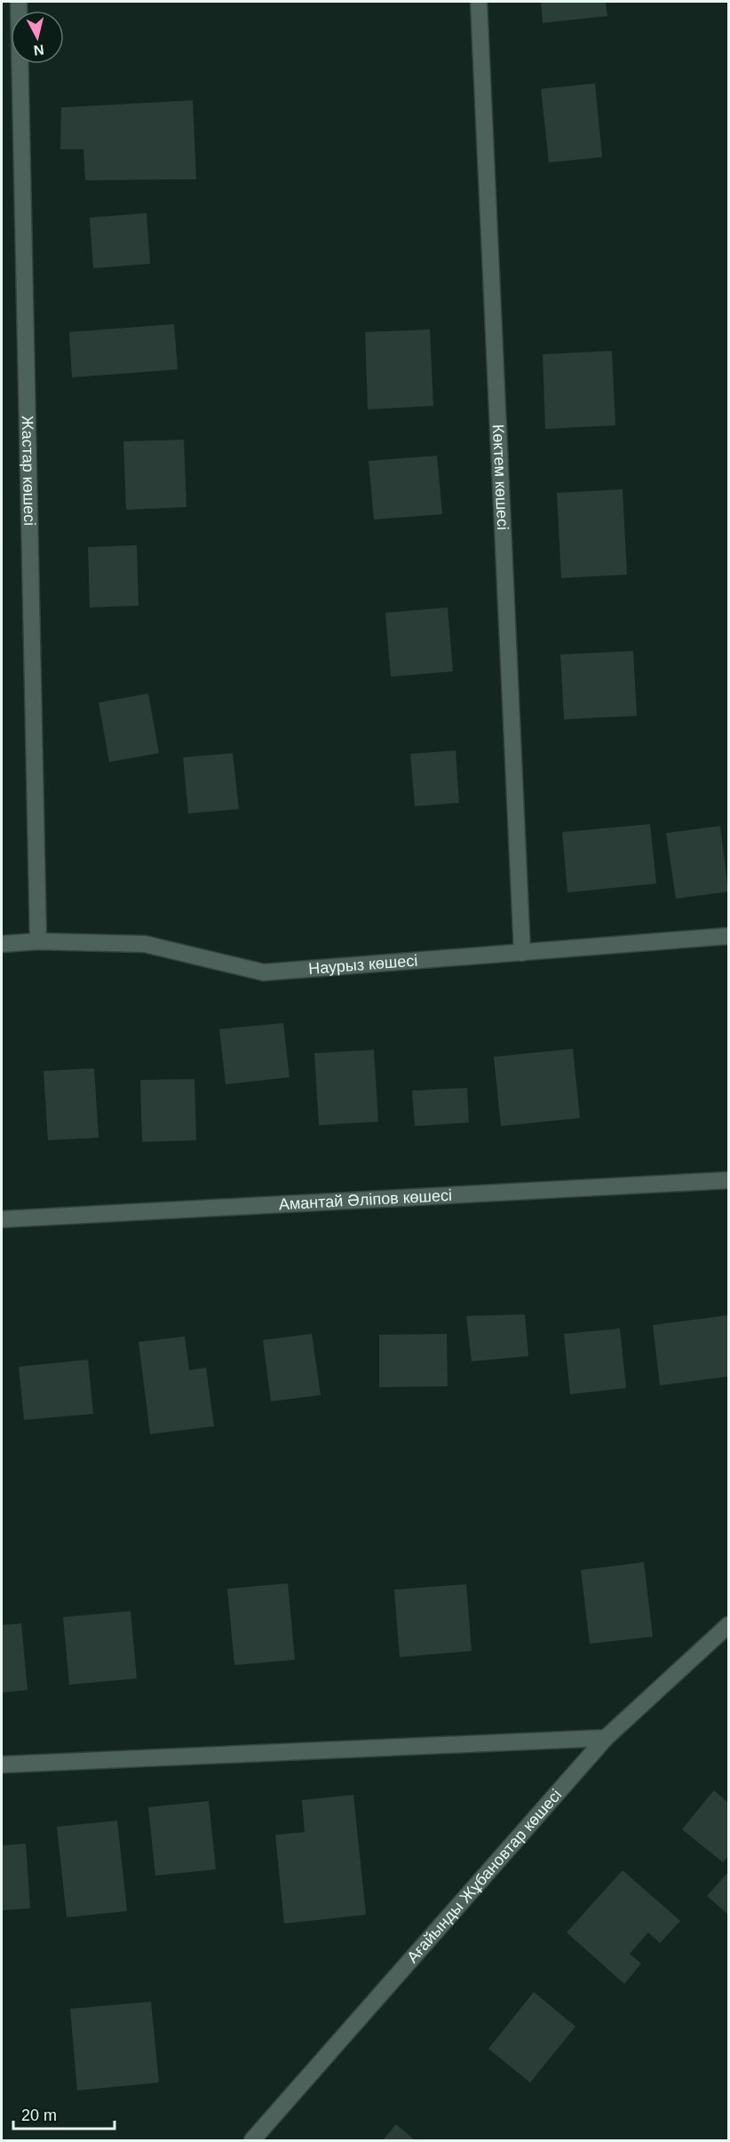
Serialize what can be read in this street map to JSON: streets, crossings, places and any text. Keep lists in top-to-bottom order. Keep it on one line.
{"streets":{"street":["Жастар көшесі","Көктем көшесі","Наурыз көшесі","Амантай Әліпов көшесі","Ағайынды Жұбановтар көшесі"]},"crossings":[["Жастар көшесі","Наурыз көшесі"],["Көктем көшесі","Наурыз көшесі"]],"scale_bar":"20 m","north":"bottom"}
